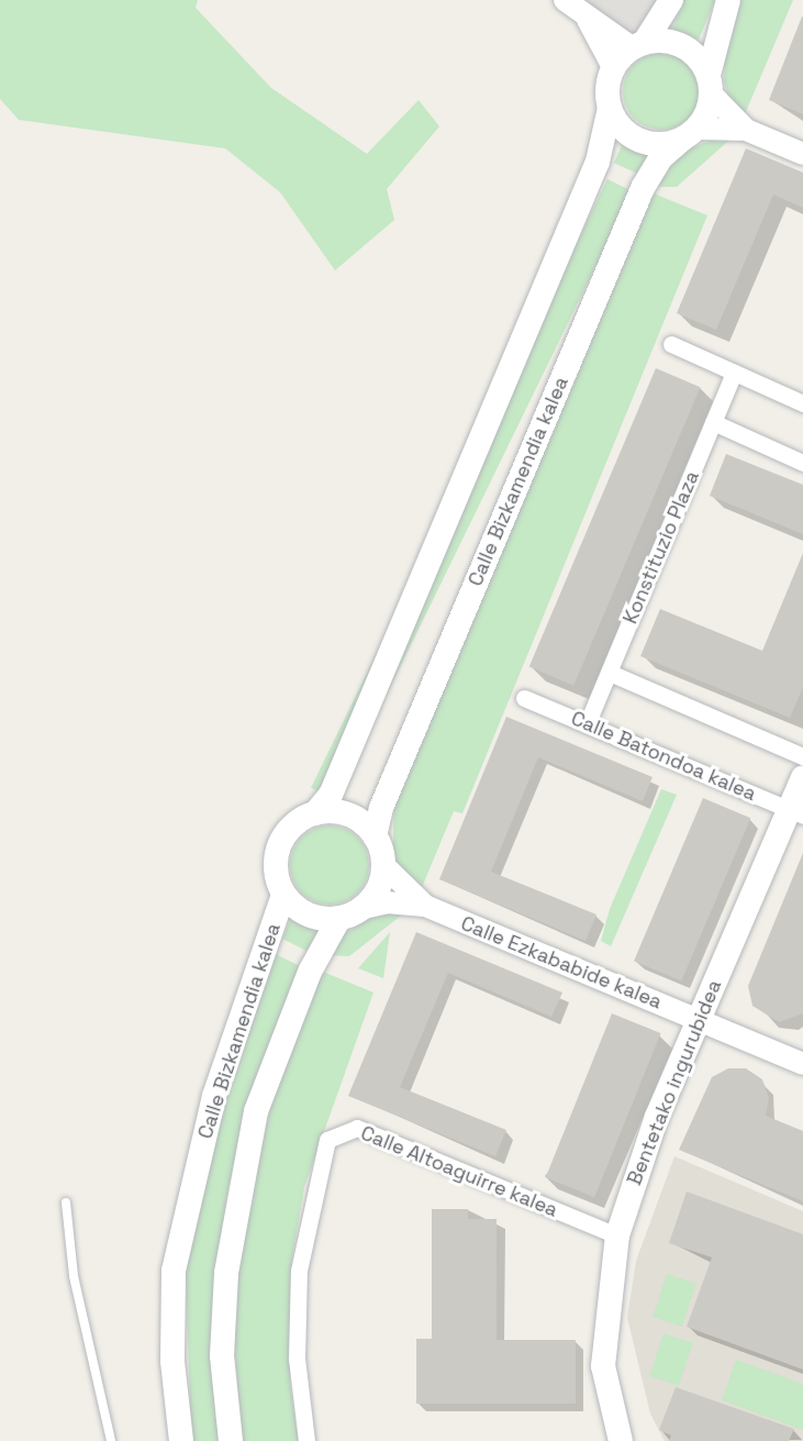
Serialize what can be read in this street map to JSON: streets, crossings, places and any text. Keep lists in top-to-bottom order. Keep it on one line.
{"streets":{"main road":["Calle Bizkamendia kalea","Bentetako ingurubidea"],"street":["Konstituzio Plaza","Calle Batondoa kalea","Calle Ezkababide kalea","Calle Altoaguirre kalea"]},"crossings":[["Calle Bizkamendia kalea","Calle Ezkababide kalea"],["Konstituzio Plaza","Calle Batondoa kalea"],["Calle Batondoa kalea","Bentetako ingurubidea"],["Calle Ezkababide kalea","Bentetako ingurubidea"],["Bentetako ingurubidea","Calle Altoaguirre kalea"]]}
